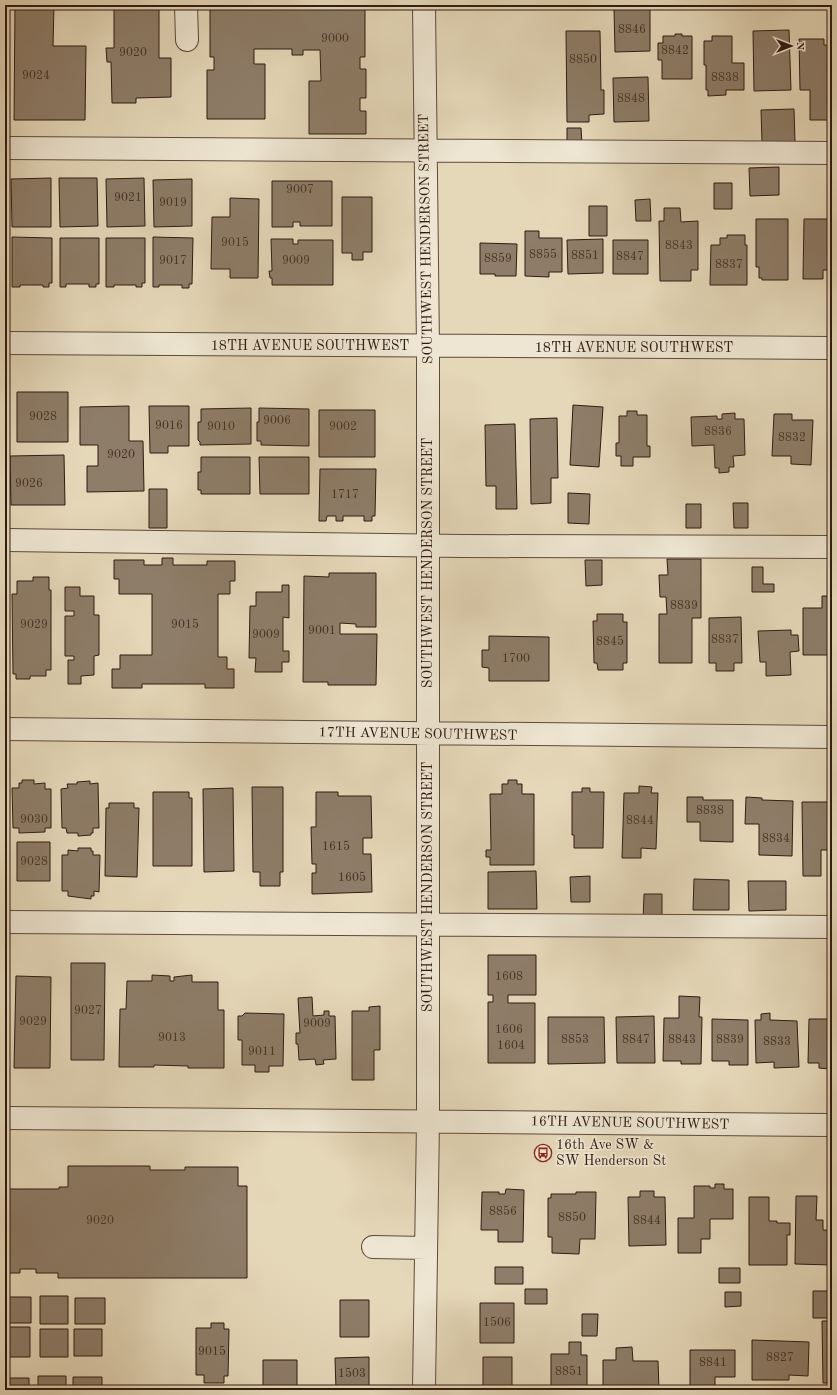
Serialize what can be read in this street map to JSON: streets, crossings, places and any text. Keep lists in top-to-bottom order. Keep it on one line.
{"streets":{"street":["SOUTHWEST HENDERSON STREET","18TH AVENUE SOUTHWEST","17TH AVENUE SOUTHWEST","16TH AVENUE SOUTHWEST"]},"crossings":[["SOUTHWEST HENDERSON STREET","18TH AVENUE SOUTHWEST"],["SOUTHWEST HENDERSON STREET","17TH AVENUE SOUTHWEST"],["SOUTHWEST HENDERSON STREET","16TH AVENUE SOUTHWEST"]],"places":{"bus stop":["16th Ave SW & SW Henderson St"]},"house_numbers":["8846","9000","8842","9020","8850","9024","8838","8848","9007","9021","9019","9015","8843","8855","8851","8847","8859","9017","9009","8837","9028","9006","9016","9010","9002","8836","8832","9020","9026","1717","8839","9029","9015","9001","9009","8837","8845","1700","8838","9030","8844","8834","1615","9028","1605","1608","9027","9029","9009","1606","9013","8853","8847","8843","8839","8833","1604","9011","8856","8850","9020","8844","1506","9015","8827","8841","8851","1503"],"north":"right"}
